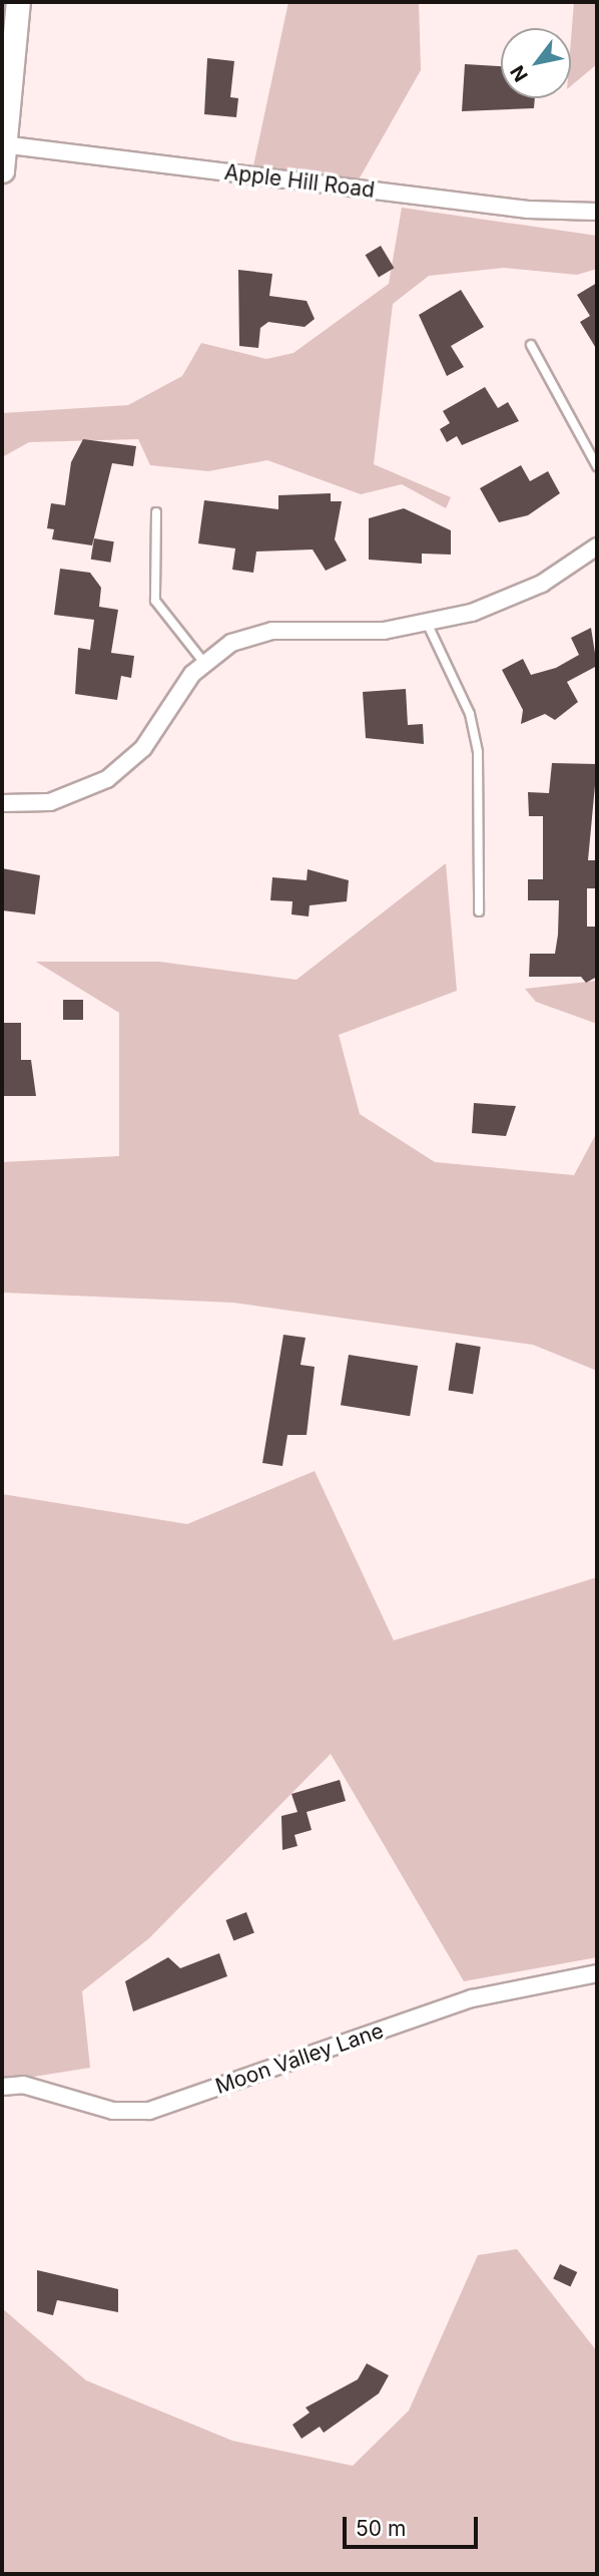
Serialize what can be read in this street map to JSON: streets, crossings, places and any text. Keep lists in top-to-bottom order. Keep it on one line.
{"streets":{"street":["Apple Hill Road","Moon Valley Lane"]},"scale_bar":"50 m","north":"bottom left"}
